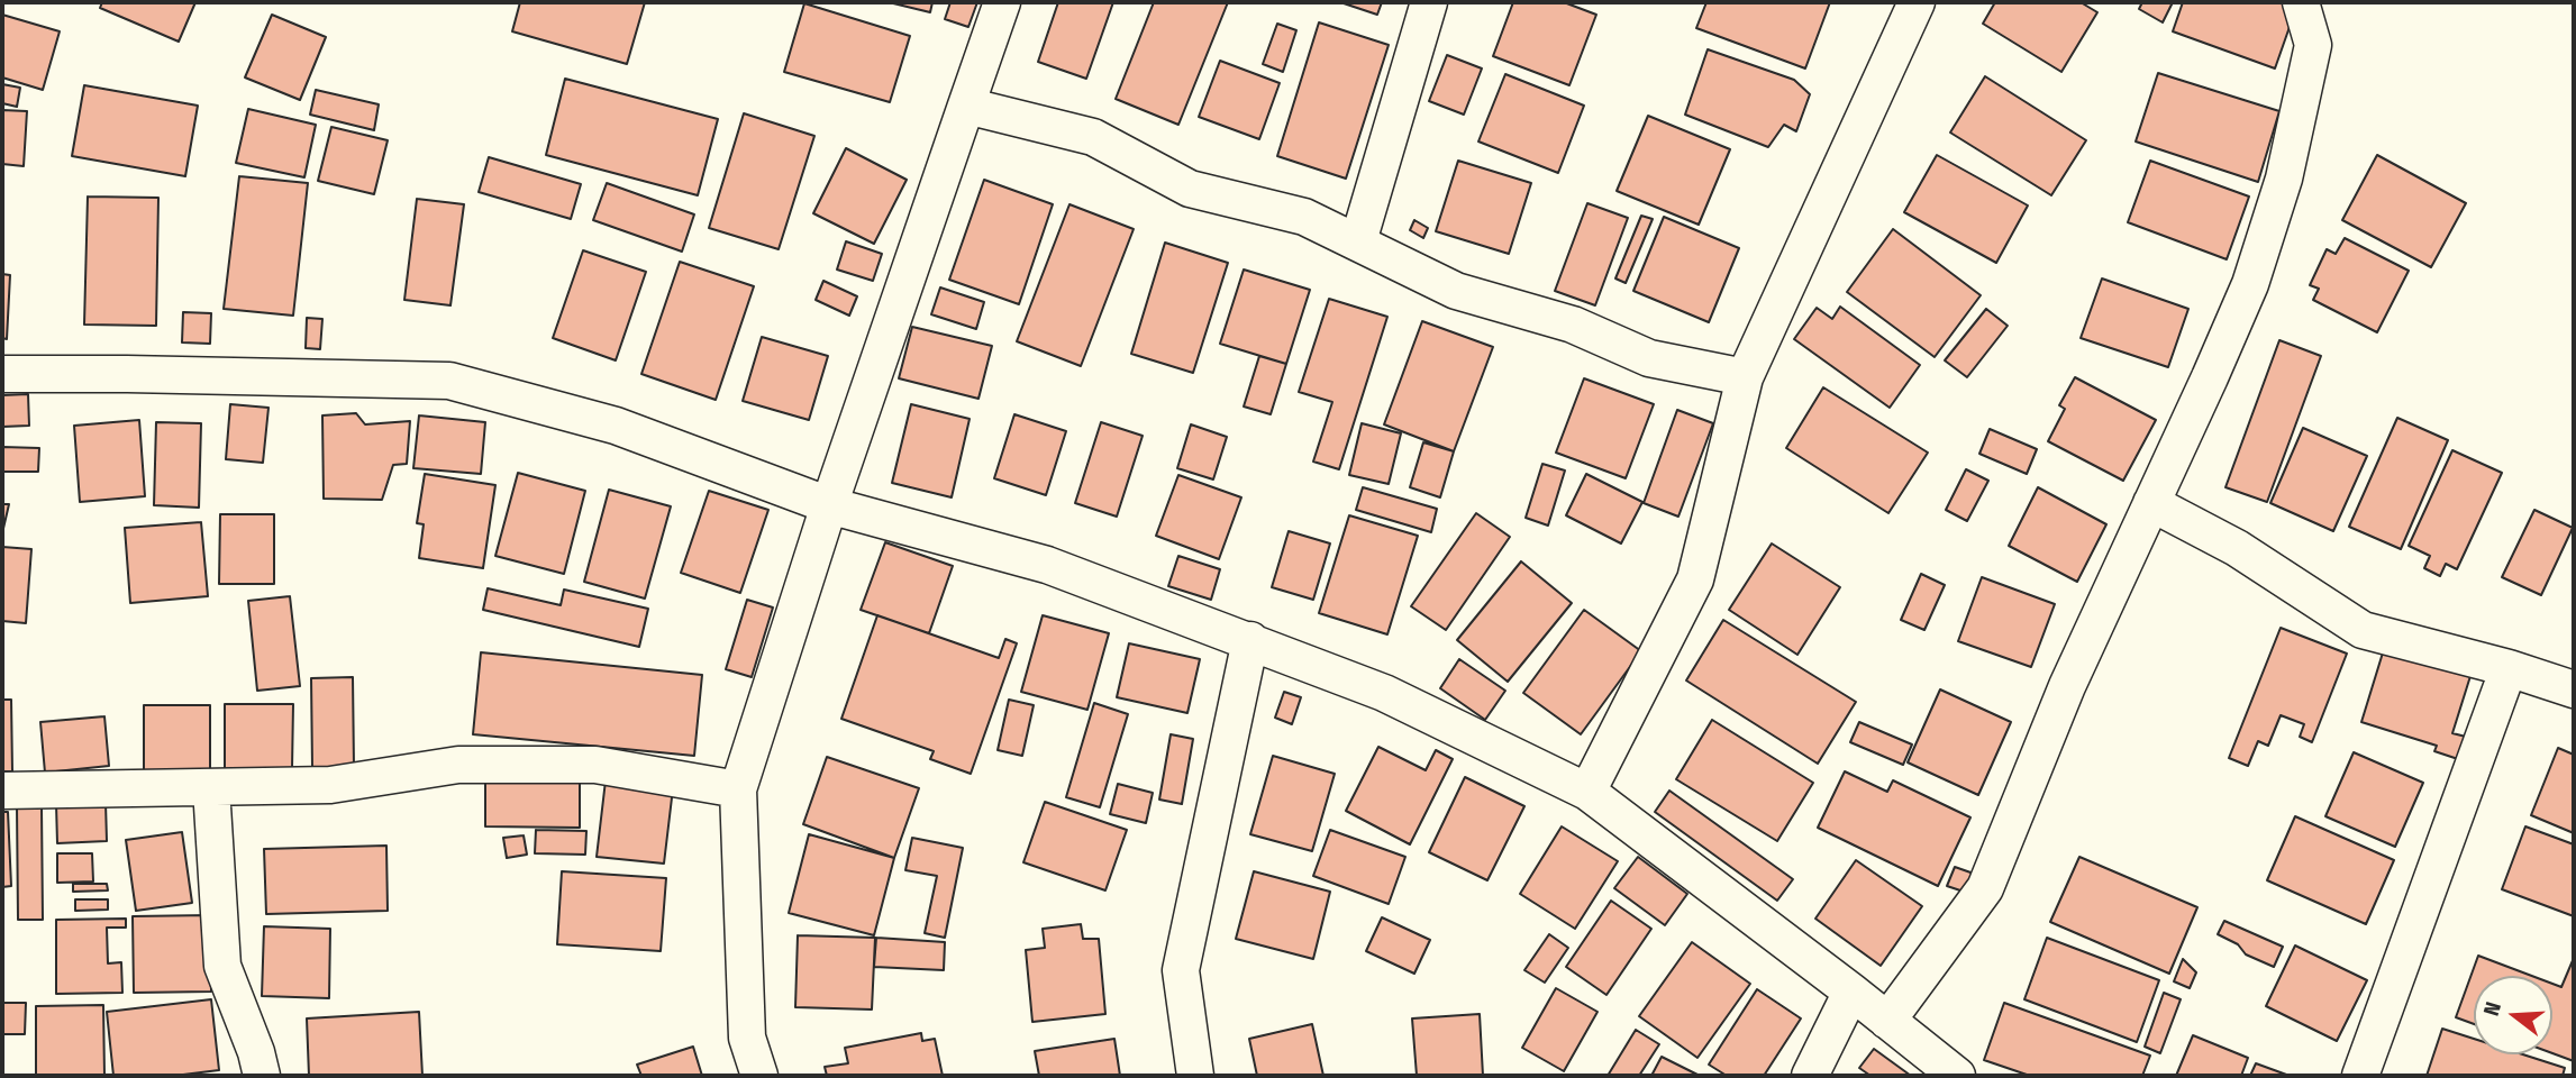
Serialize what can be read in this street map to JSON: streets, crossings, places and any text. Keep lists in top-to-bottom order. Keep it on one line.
{"north":"left"}
